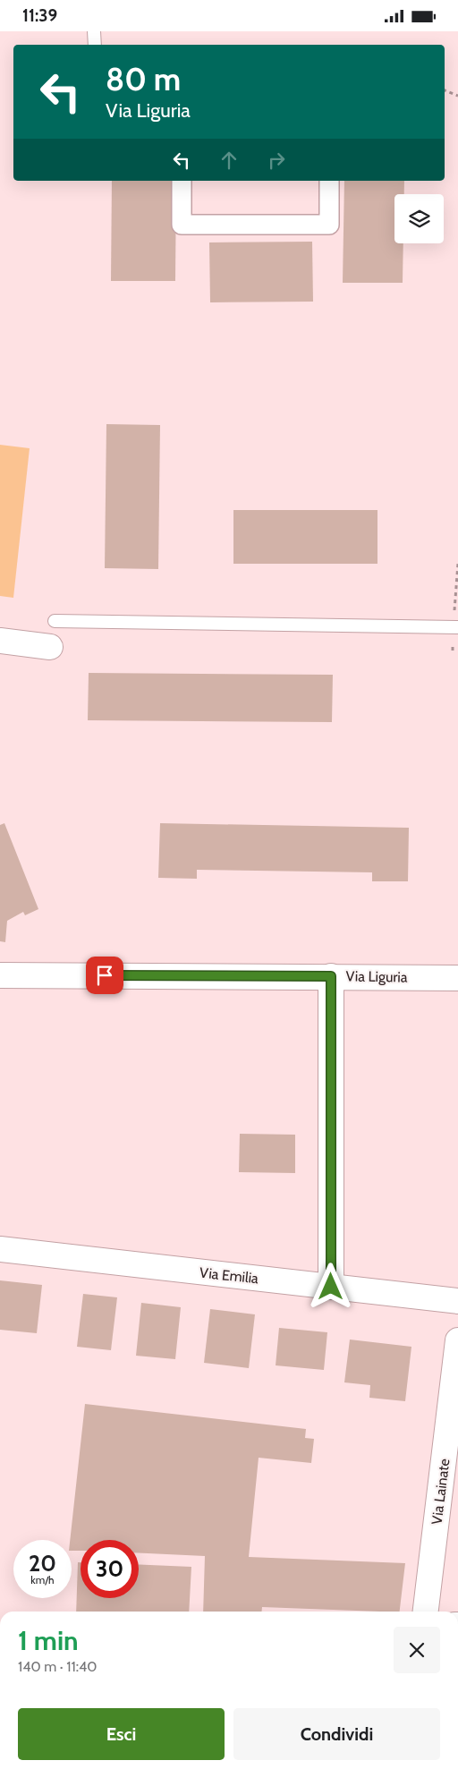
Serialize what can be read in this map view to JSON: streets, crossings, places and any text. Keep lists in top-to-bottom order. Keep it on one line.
{"streets":{"street":["Via Liguria","Via Emilia","Via Lainate"]},"page":{"status":"11:39","turn":["80 m","Via Liguria"],"speed":"20 km/h","limit":"30","heading":["1 min","140 m · 11:40"],"buttons":["Esci","Condividi"]}}
